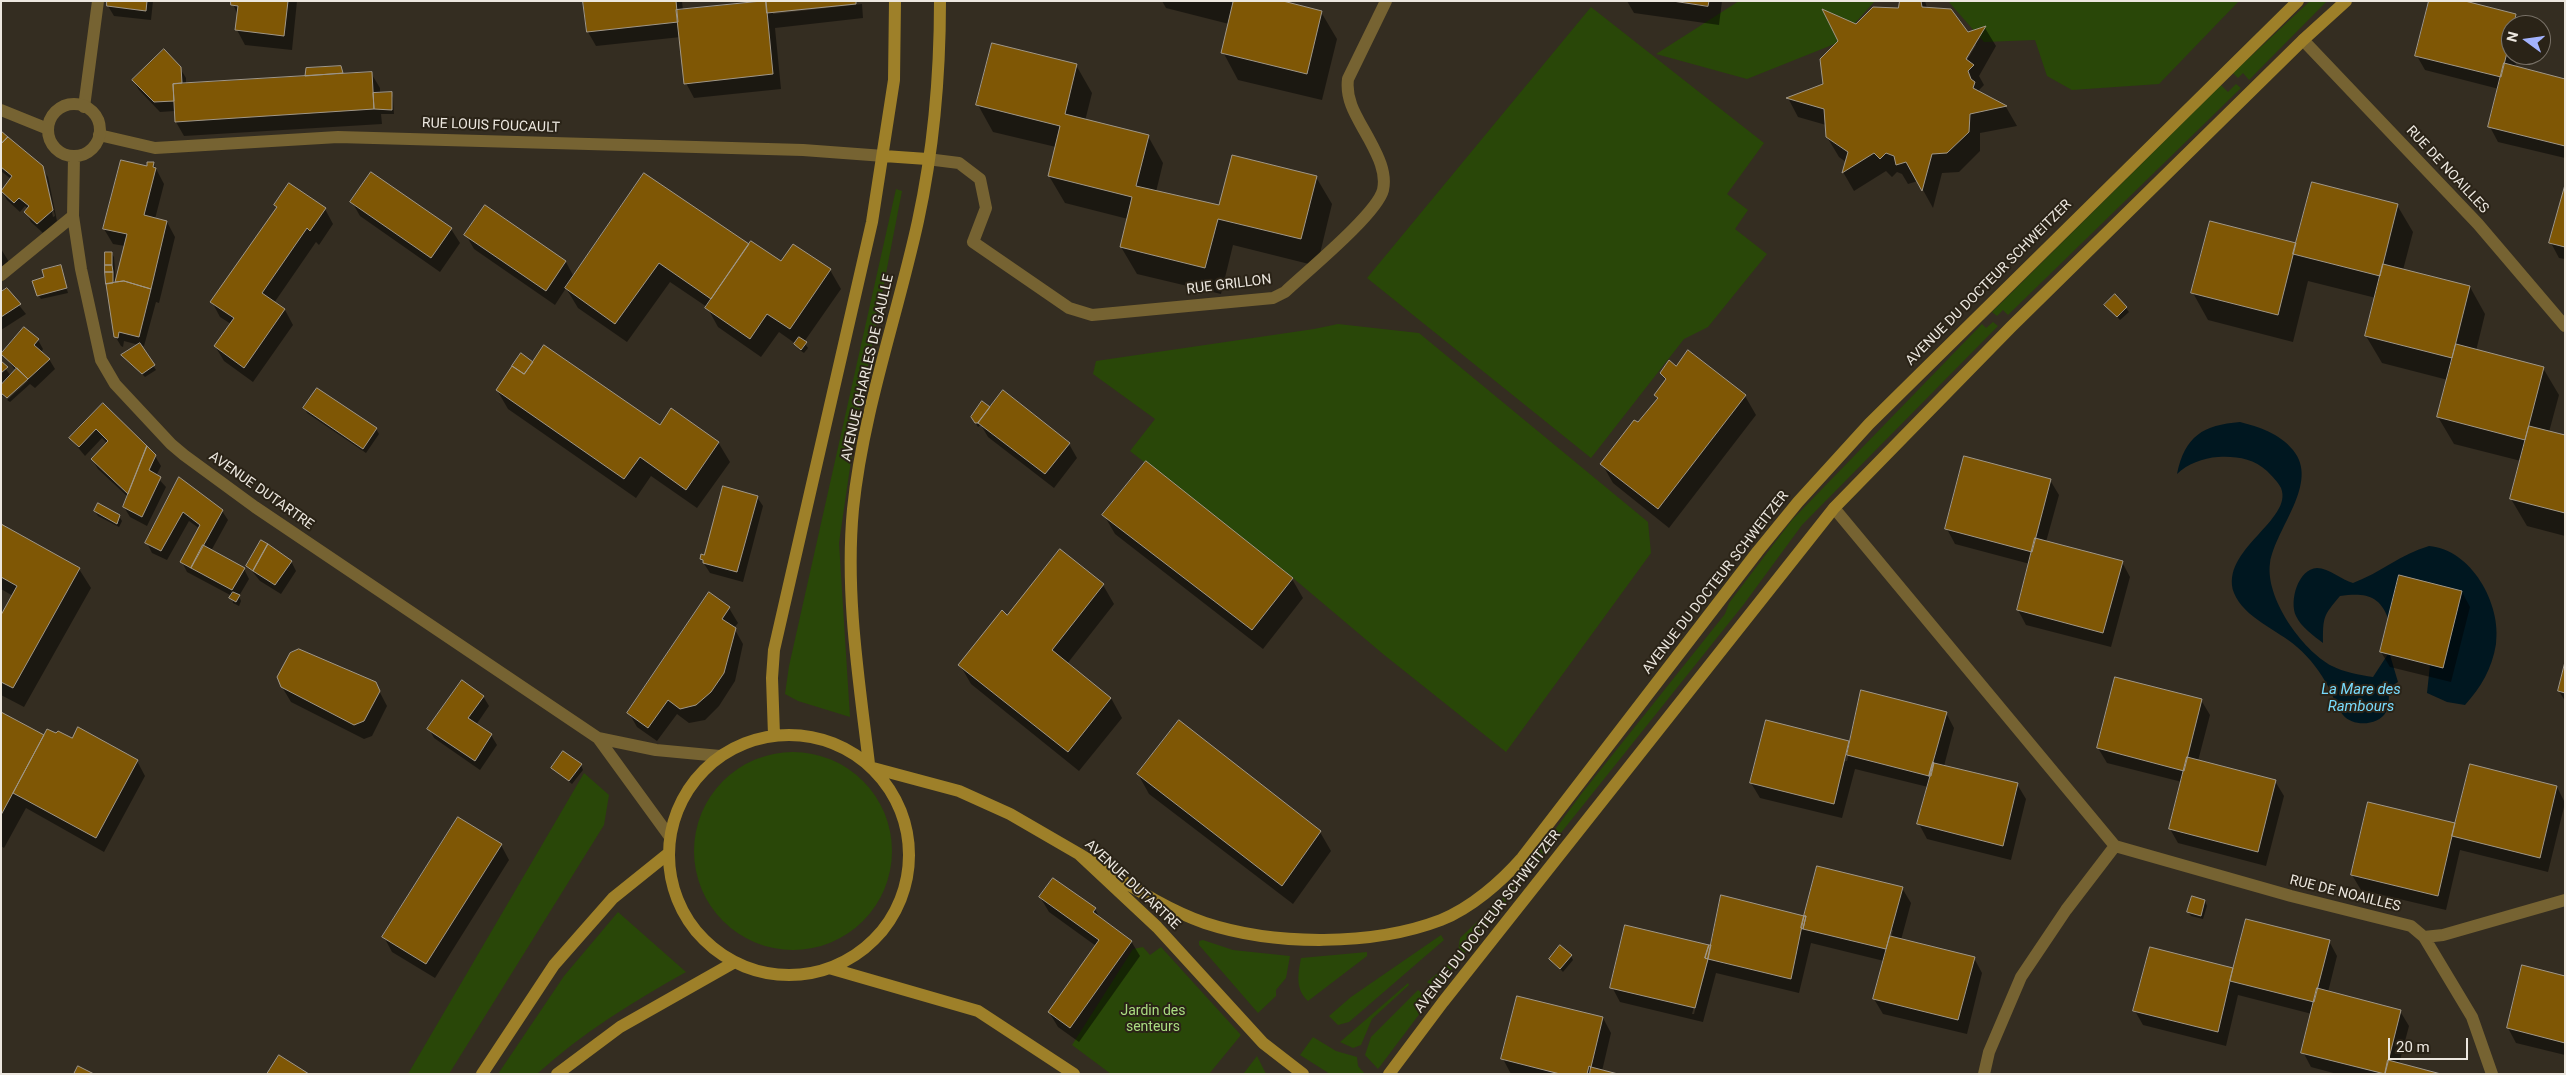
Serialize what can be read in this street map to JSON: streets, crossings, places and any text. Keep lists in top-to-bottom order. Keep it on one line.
{"streets":{"main road":["AVENUE DU DOCTEUR SCHWEITZER","AVENUE CHARLES DE GAULLE","AVENUE DUTARTRE"],"street":["RUE LOUIS FOUCAULT","RUE DE NOAILLES","RUE GRILLON"]},"crossings":[["RUE LOUIS FOUCAULT","AVENUE CHARLES DE GAULLE"],["RUE LOUIS FOUCAULT","AVENUE DUTARTRE"],["RUE DE NOAILLES","AVENUE DU DOCTEUR SCHWEITZER"],["AVENUE DU DOCTEUR SCHWEITZER","AVENUE DUTARTRE"],["RUE GRILLON","AVENUE CHARLES DE GAULLE"],["AVENUE CHARLES DE GAULLE","AVENUE DUTARTRE"]],"water":["La Mare des Rambours"],"parks":["Jardin des senteurs"],"scale_bar":"20 m","north":"left"}
